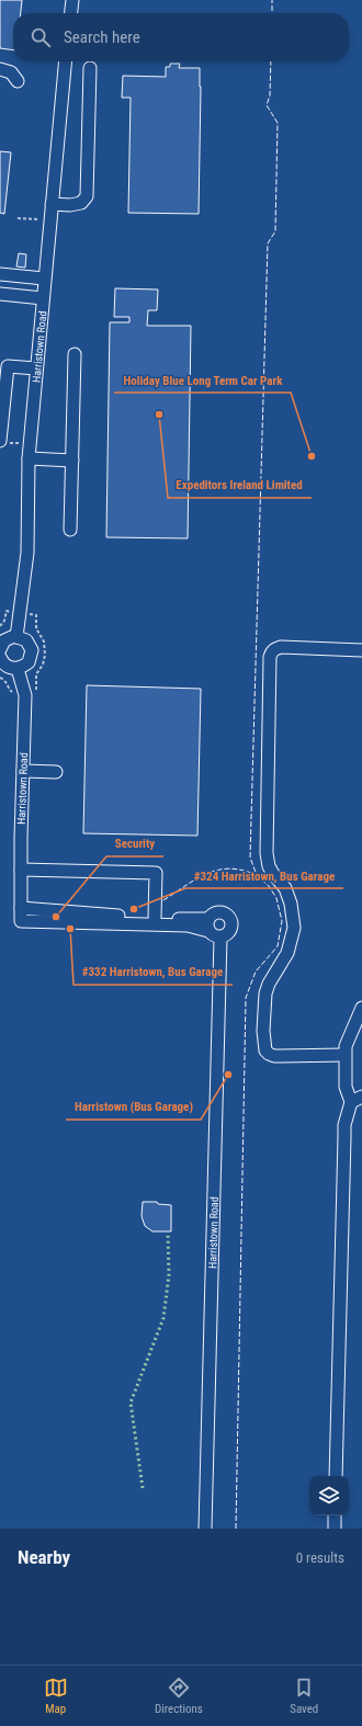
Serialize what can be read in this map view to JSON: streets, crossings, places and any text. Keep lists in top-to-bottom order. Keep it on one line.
{"streets":{"street":["Harristown Road"]},"places":["Expeditors Ireland Limited","Holiday Blue Long Term Car Park","#324 Harristown, Bus Garage","Security","#332 Harristown, Bus Garage","Harristown (Bus Garage)"],"page":{"search":"Search here","heading":["Nearby","0 results"],"nav":["Map","Directions","Saved"]}}
